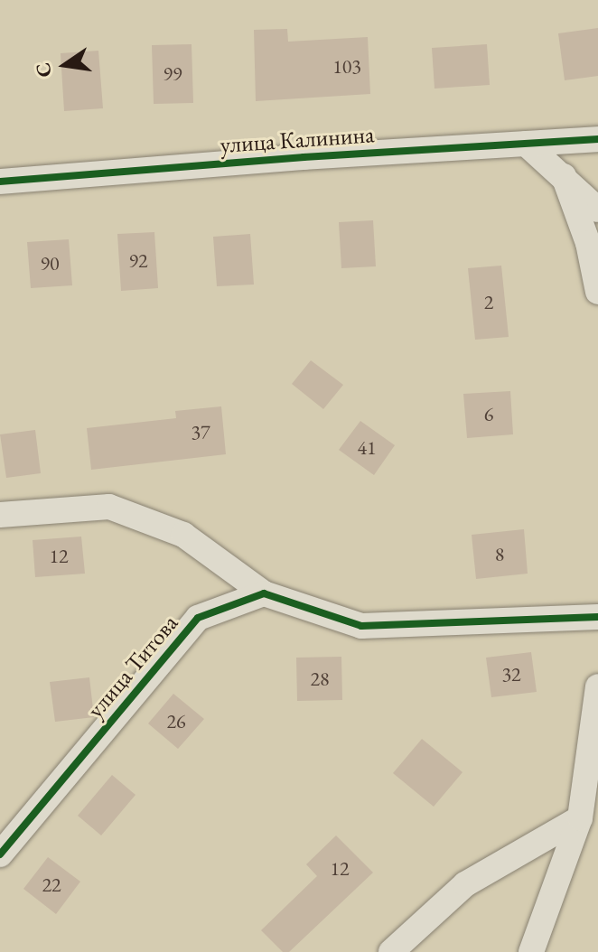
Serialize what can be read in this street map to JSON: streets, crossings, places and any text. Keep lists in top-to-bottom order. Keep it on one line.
{"streets":{"street":["улица Калинина","улица Титова"]},"house_numbers":["103","99","92","90","2","6","37","41","8","12","32","28","26","12","22"],"north":"left"}
